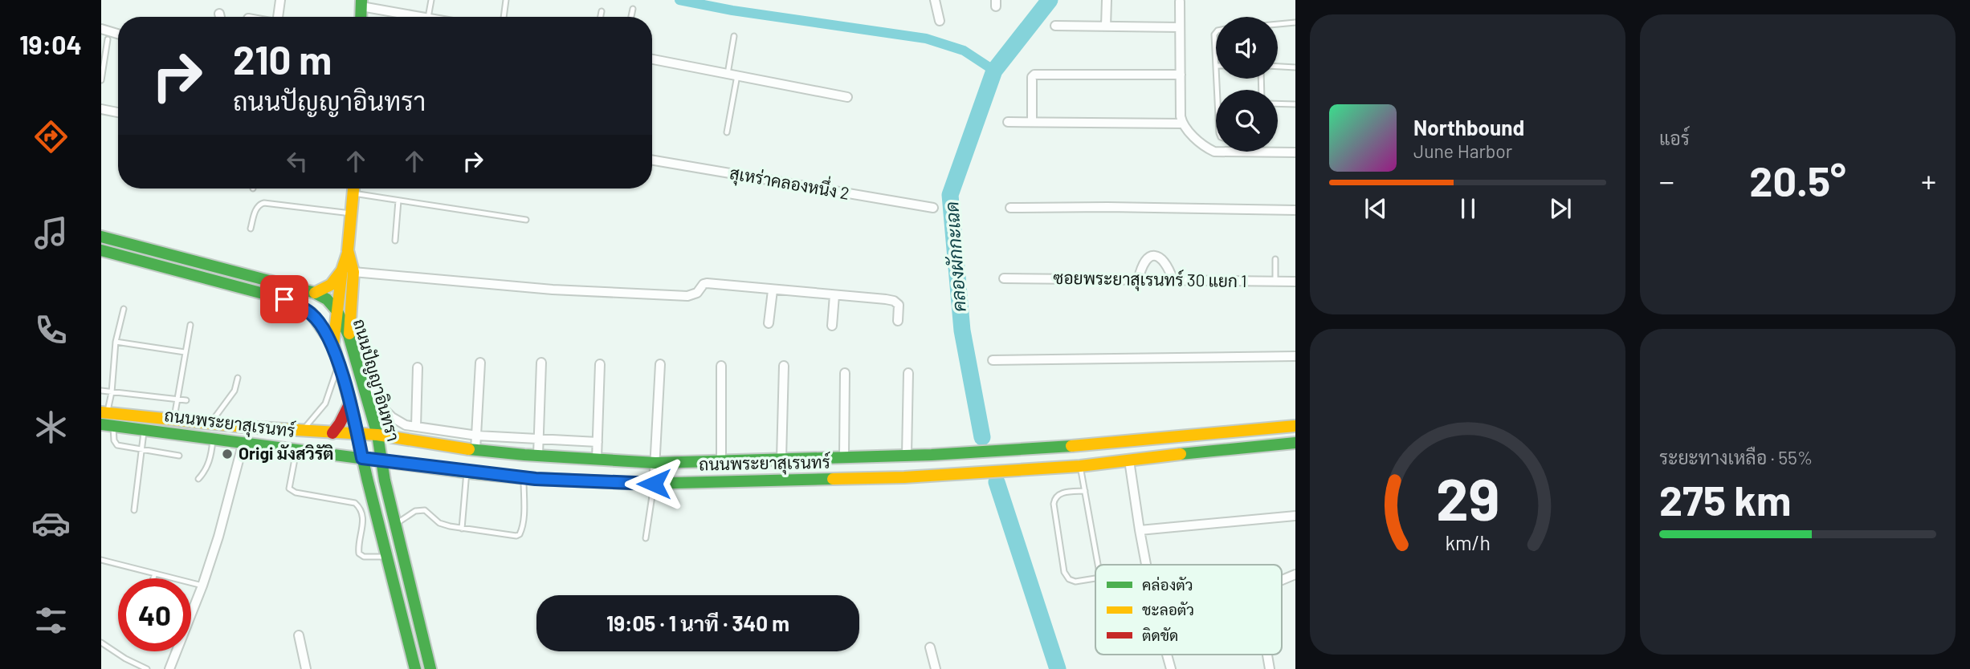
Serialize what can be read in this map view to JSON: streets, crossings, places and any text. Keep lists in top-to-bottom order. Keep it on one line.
{"streets":{"street":["สุเหร่าคลองหนึ่ง 2","ซอยพระยาสุเรนทร์ 30 แยก 1","ถนนปัญญาอินทรา","ถนนพระยาสุเรนทร์"]},"crossings":[["ถนนปัญญาอินทรา","ถนนพระยาสุเรนทร์"]],"water":["คลองผักกะเฉด"],"places":["Origi มังสวิรัติ"],"legend":["คล่องตัว","ชะลอตัว","ติดขัด"],"page":{"tabs":"19:04","tile":["แอร์",["ระยะทางเหลือ · 55%","275 km"]],"turn":["210 m","ถนนปัญญาอินทรา"],"song":["Northbound","June Harbor"],"heat":["−","20.5°","+"],"limit":"40","trip":"19:05 · 1 นาที · 340 m","gauge":["29","km/h"]}}
